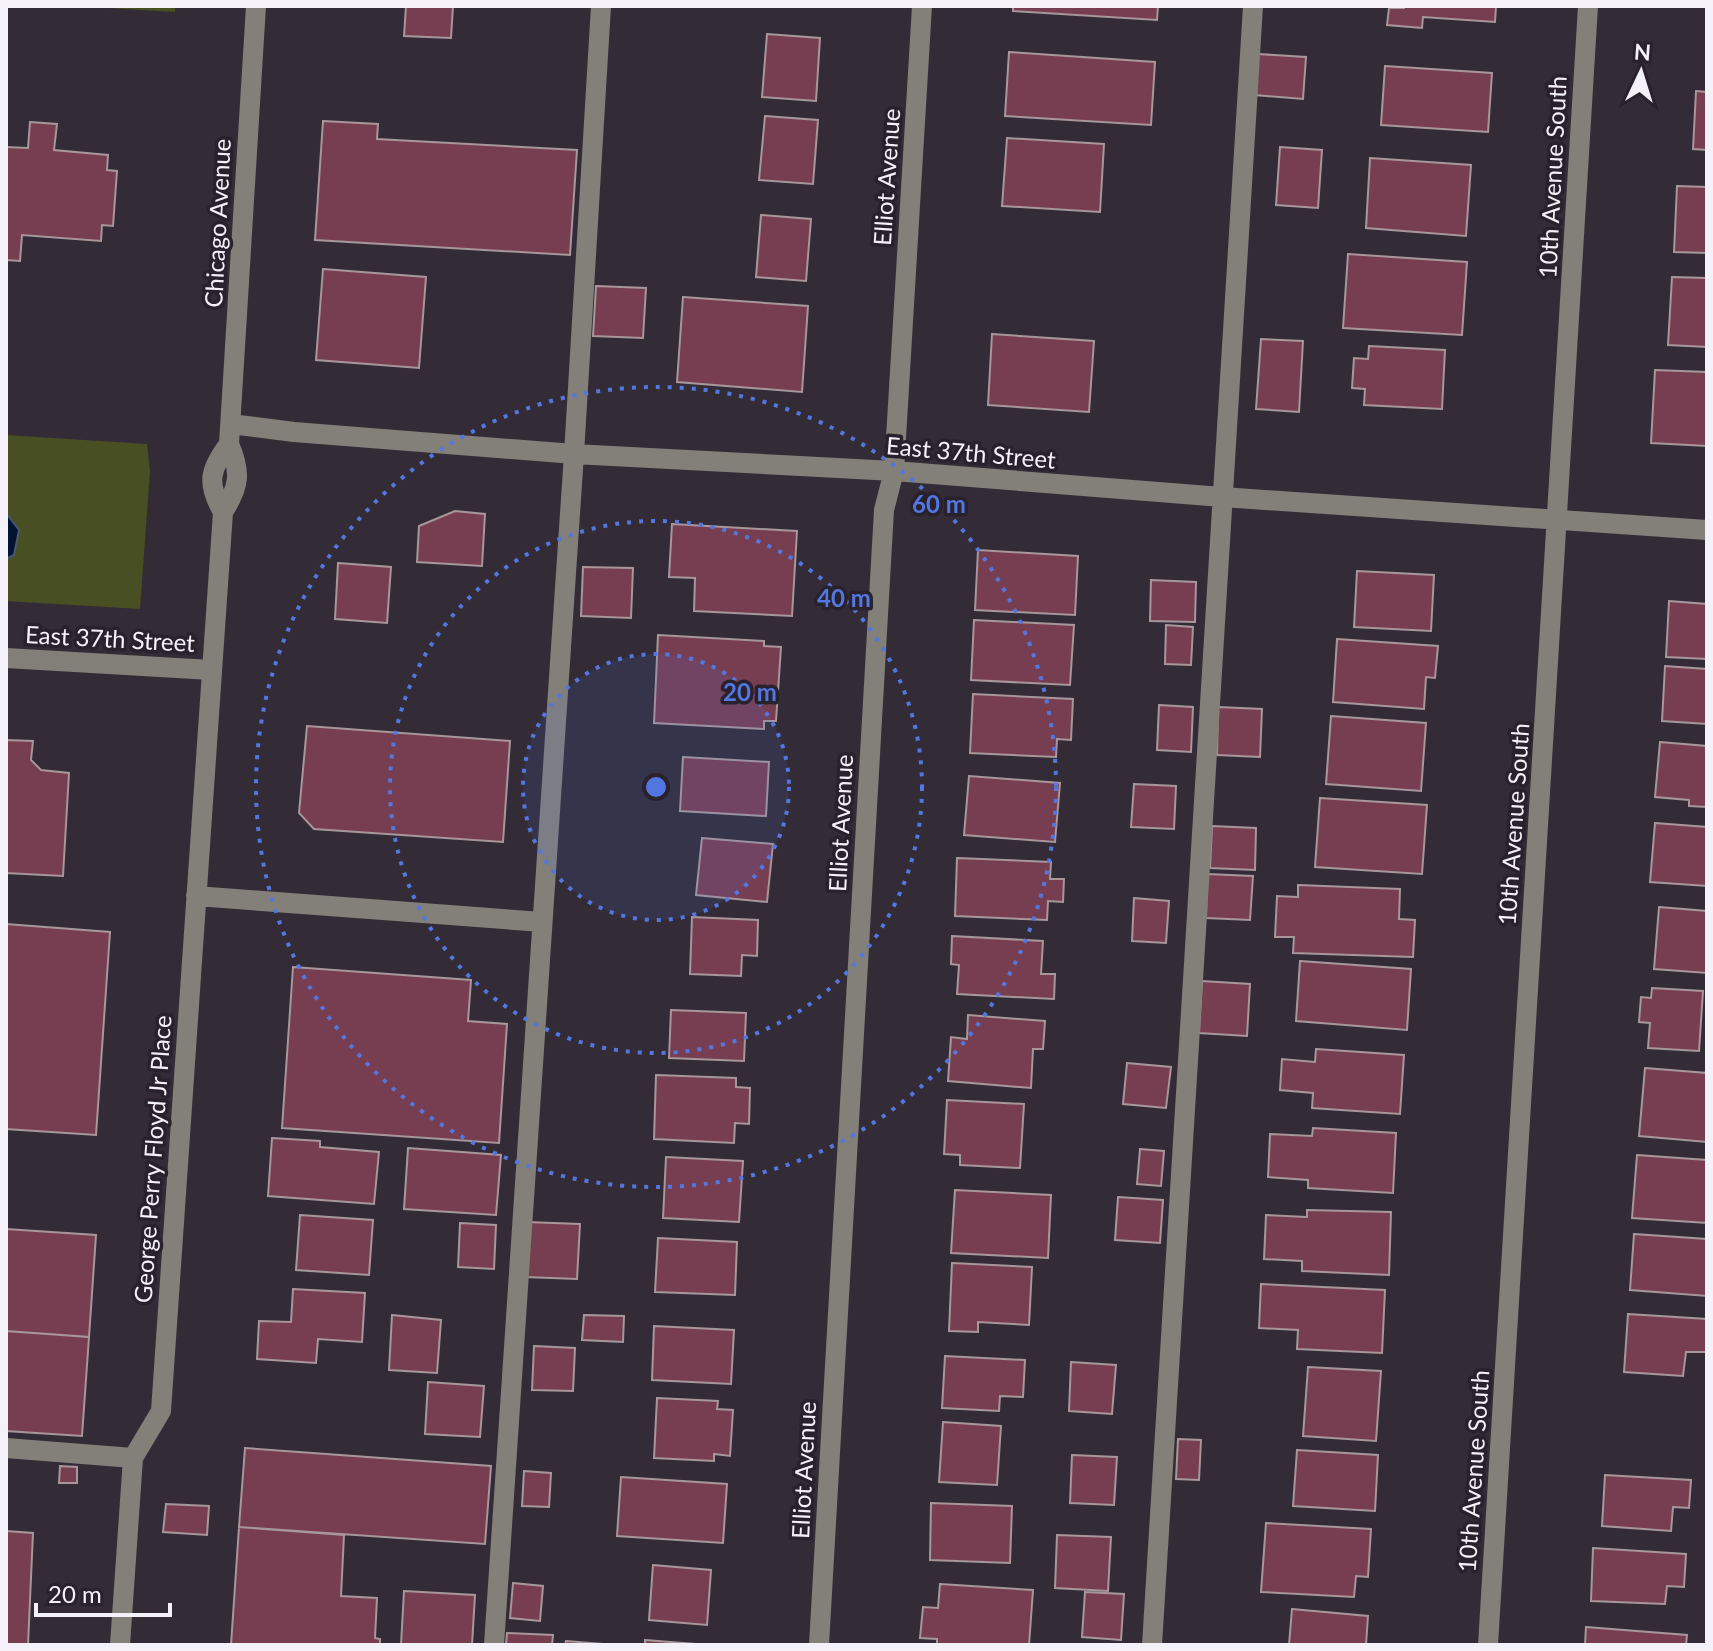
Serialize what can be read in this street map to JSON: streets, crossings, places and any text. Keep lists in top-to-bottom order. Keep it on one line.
{"streets":{"street":["Elliot Avenue","10th Avenue South","Chicago Avenue","East 37th Street","George Perry Floyd Jr Place"]},"crossings":[["Elliot Avenue","East 37th Street"],["10th Avenue South","East 37th Street"],["Chicago Avenue","East 37th Street"],["Chicago Avenue","George Perry Floyd Jr Place"],["East 37th Street","George Perry Floyd Jr Place"]],"scale_bar":"20 m","north":"top","rings":["60 m","40 m","20 m"]}
